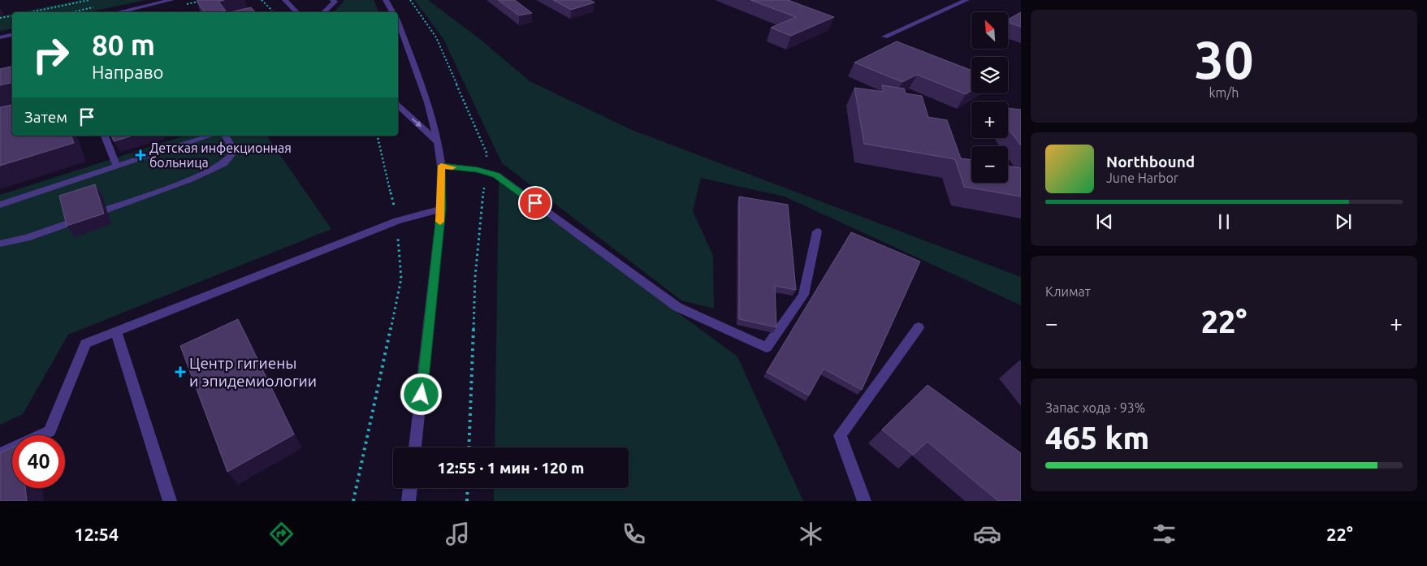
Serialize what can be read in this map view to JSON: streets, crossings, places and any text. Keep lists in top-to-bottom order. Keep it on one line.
{"places":{"health":["Детская инфекционная больница","Центр гигиены и эпидемиологии"]},"north":"top left","page":{"tile":[["30","km/h"],"Климат",["Запас хода · 93%","465 km"]],"map_buttons":["+","−"],"turn":["80 m","Направо"],"then":"Затем","song":["Northbound","June Harbor"],"heat":["−","22°","+"],"limit":"40","trip":"12:55 · 1 мин · 120 m","tabs":["12:54","22°"]}}
